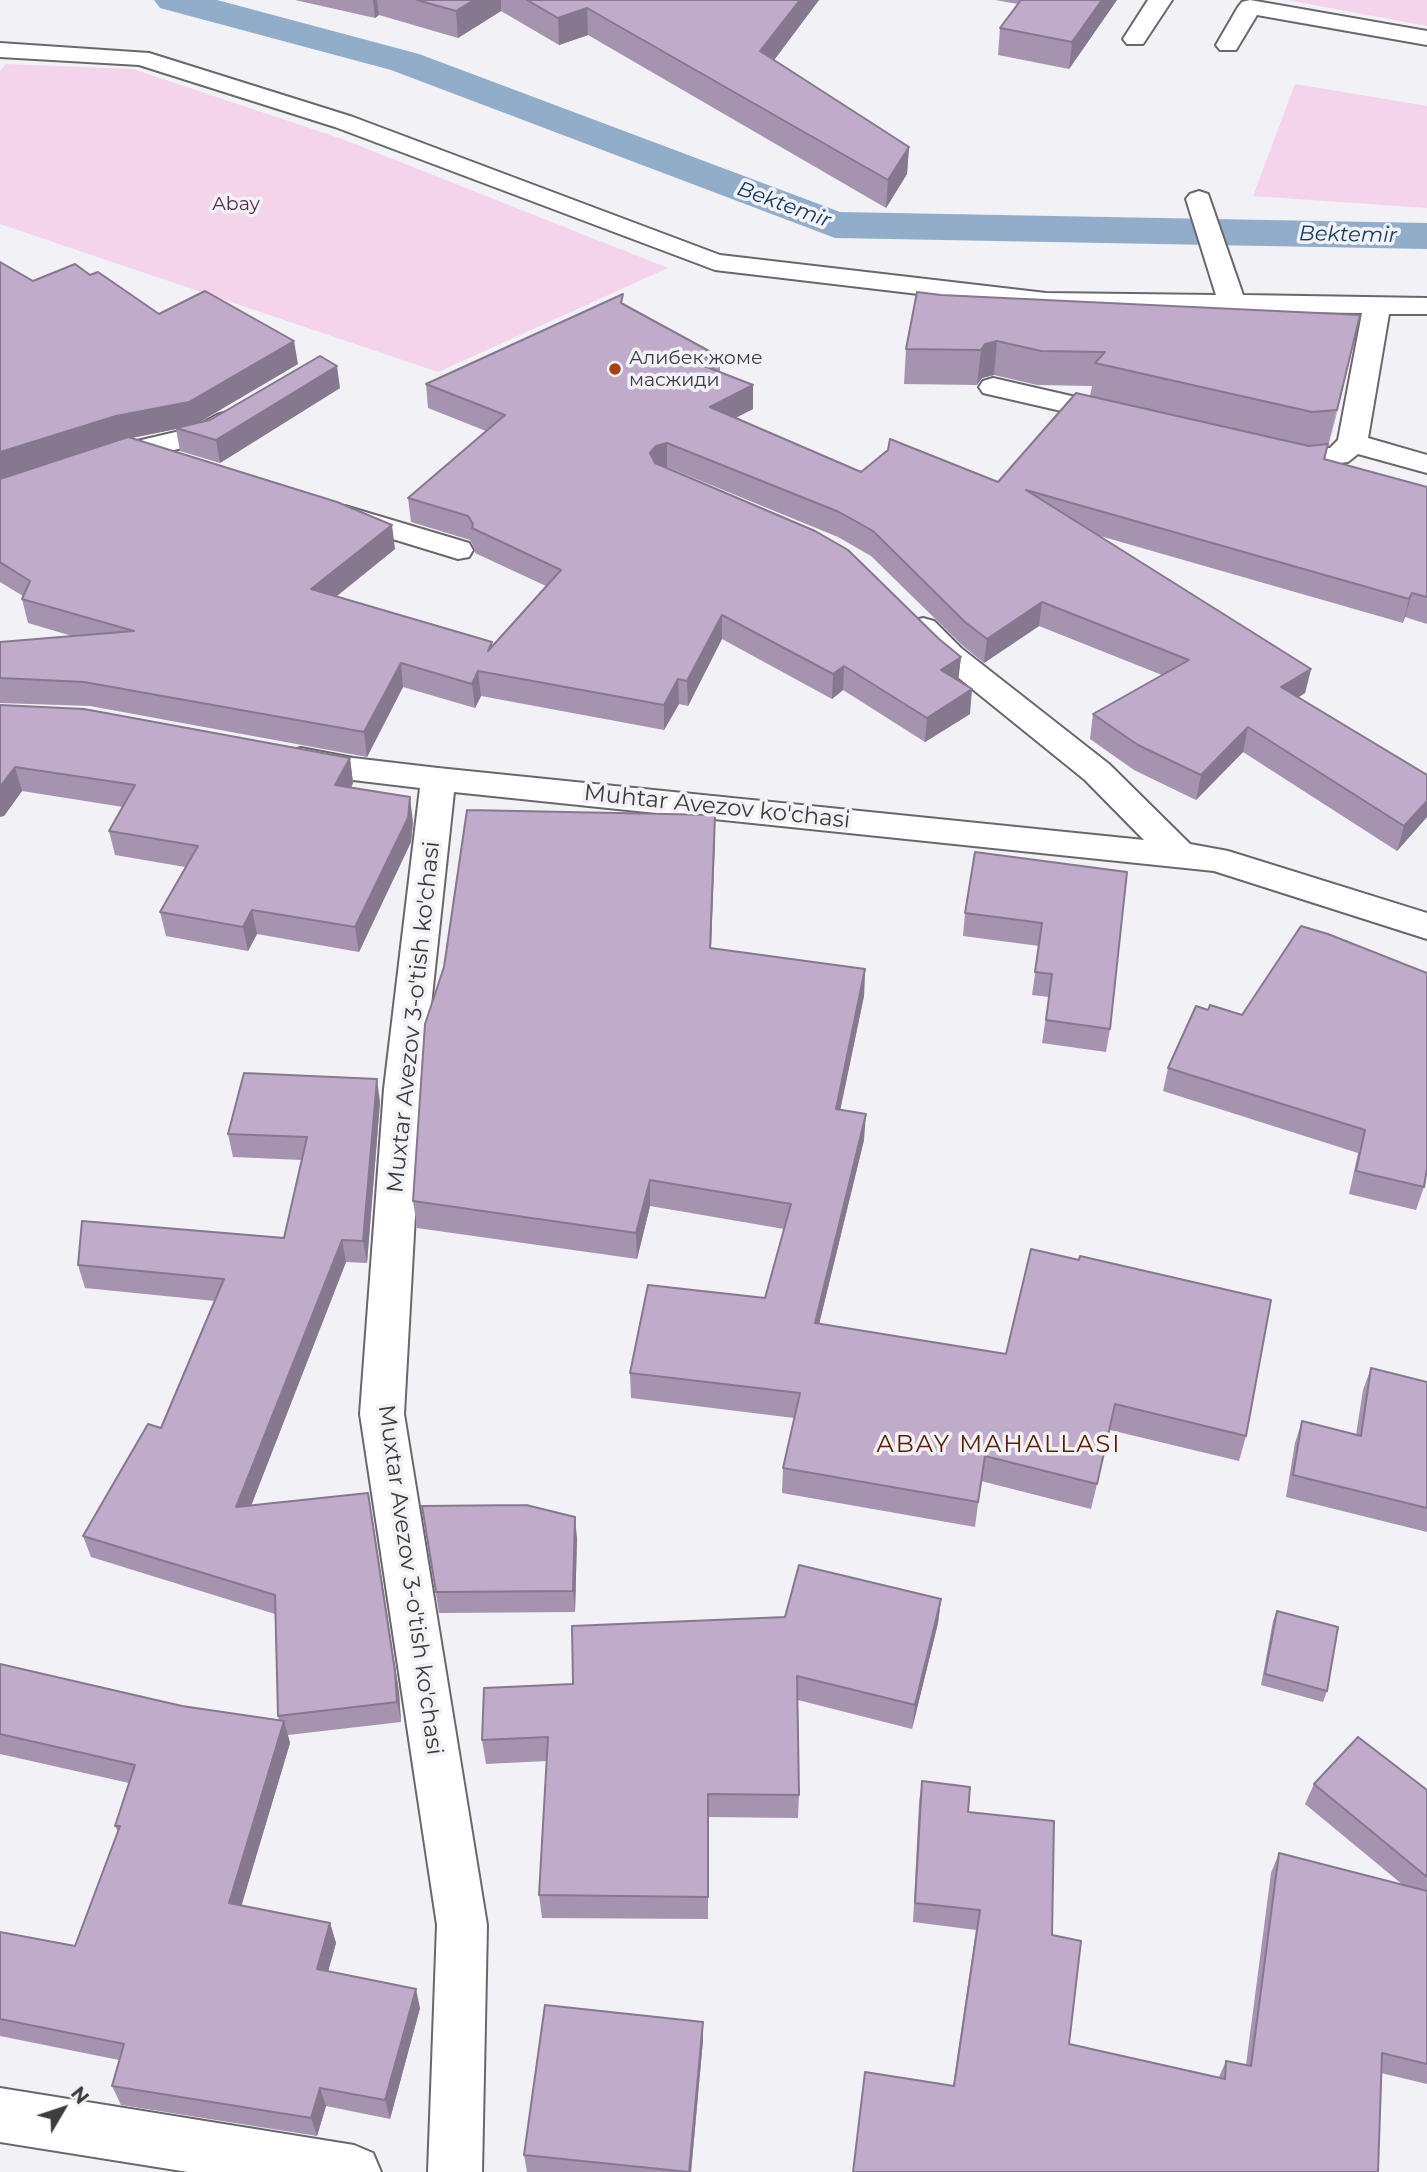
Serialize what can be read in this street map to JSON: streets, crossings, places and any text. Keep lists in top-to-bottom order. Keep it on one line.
{"streets":{"street":["Muhtar Avezov ko'chasi","Muxtar Avezov 3-o'tish ko'chasi"]},"crossings":[["Muhtar Avezov ko'chasi","Muxtar Avezov 3-o'tish ko'chasi"]],"districts":["ABAY MAHALLASI"],"water":["Bektemir"],"parks":["Abay"],"places":["Алибек жоме масжиди"],"north":"top right"}
